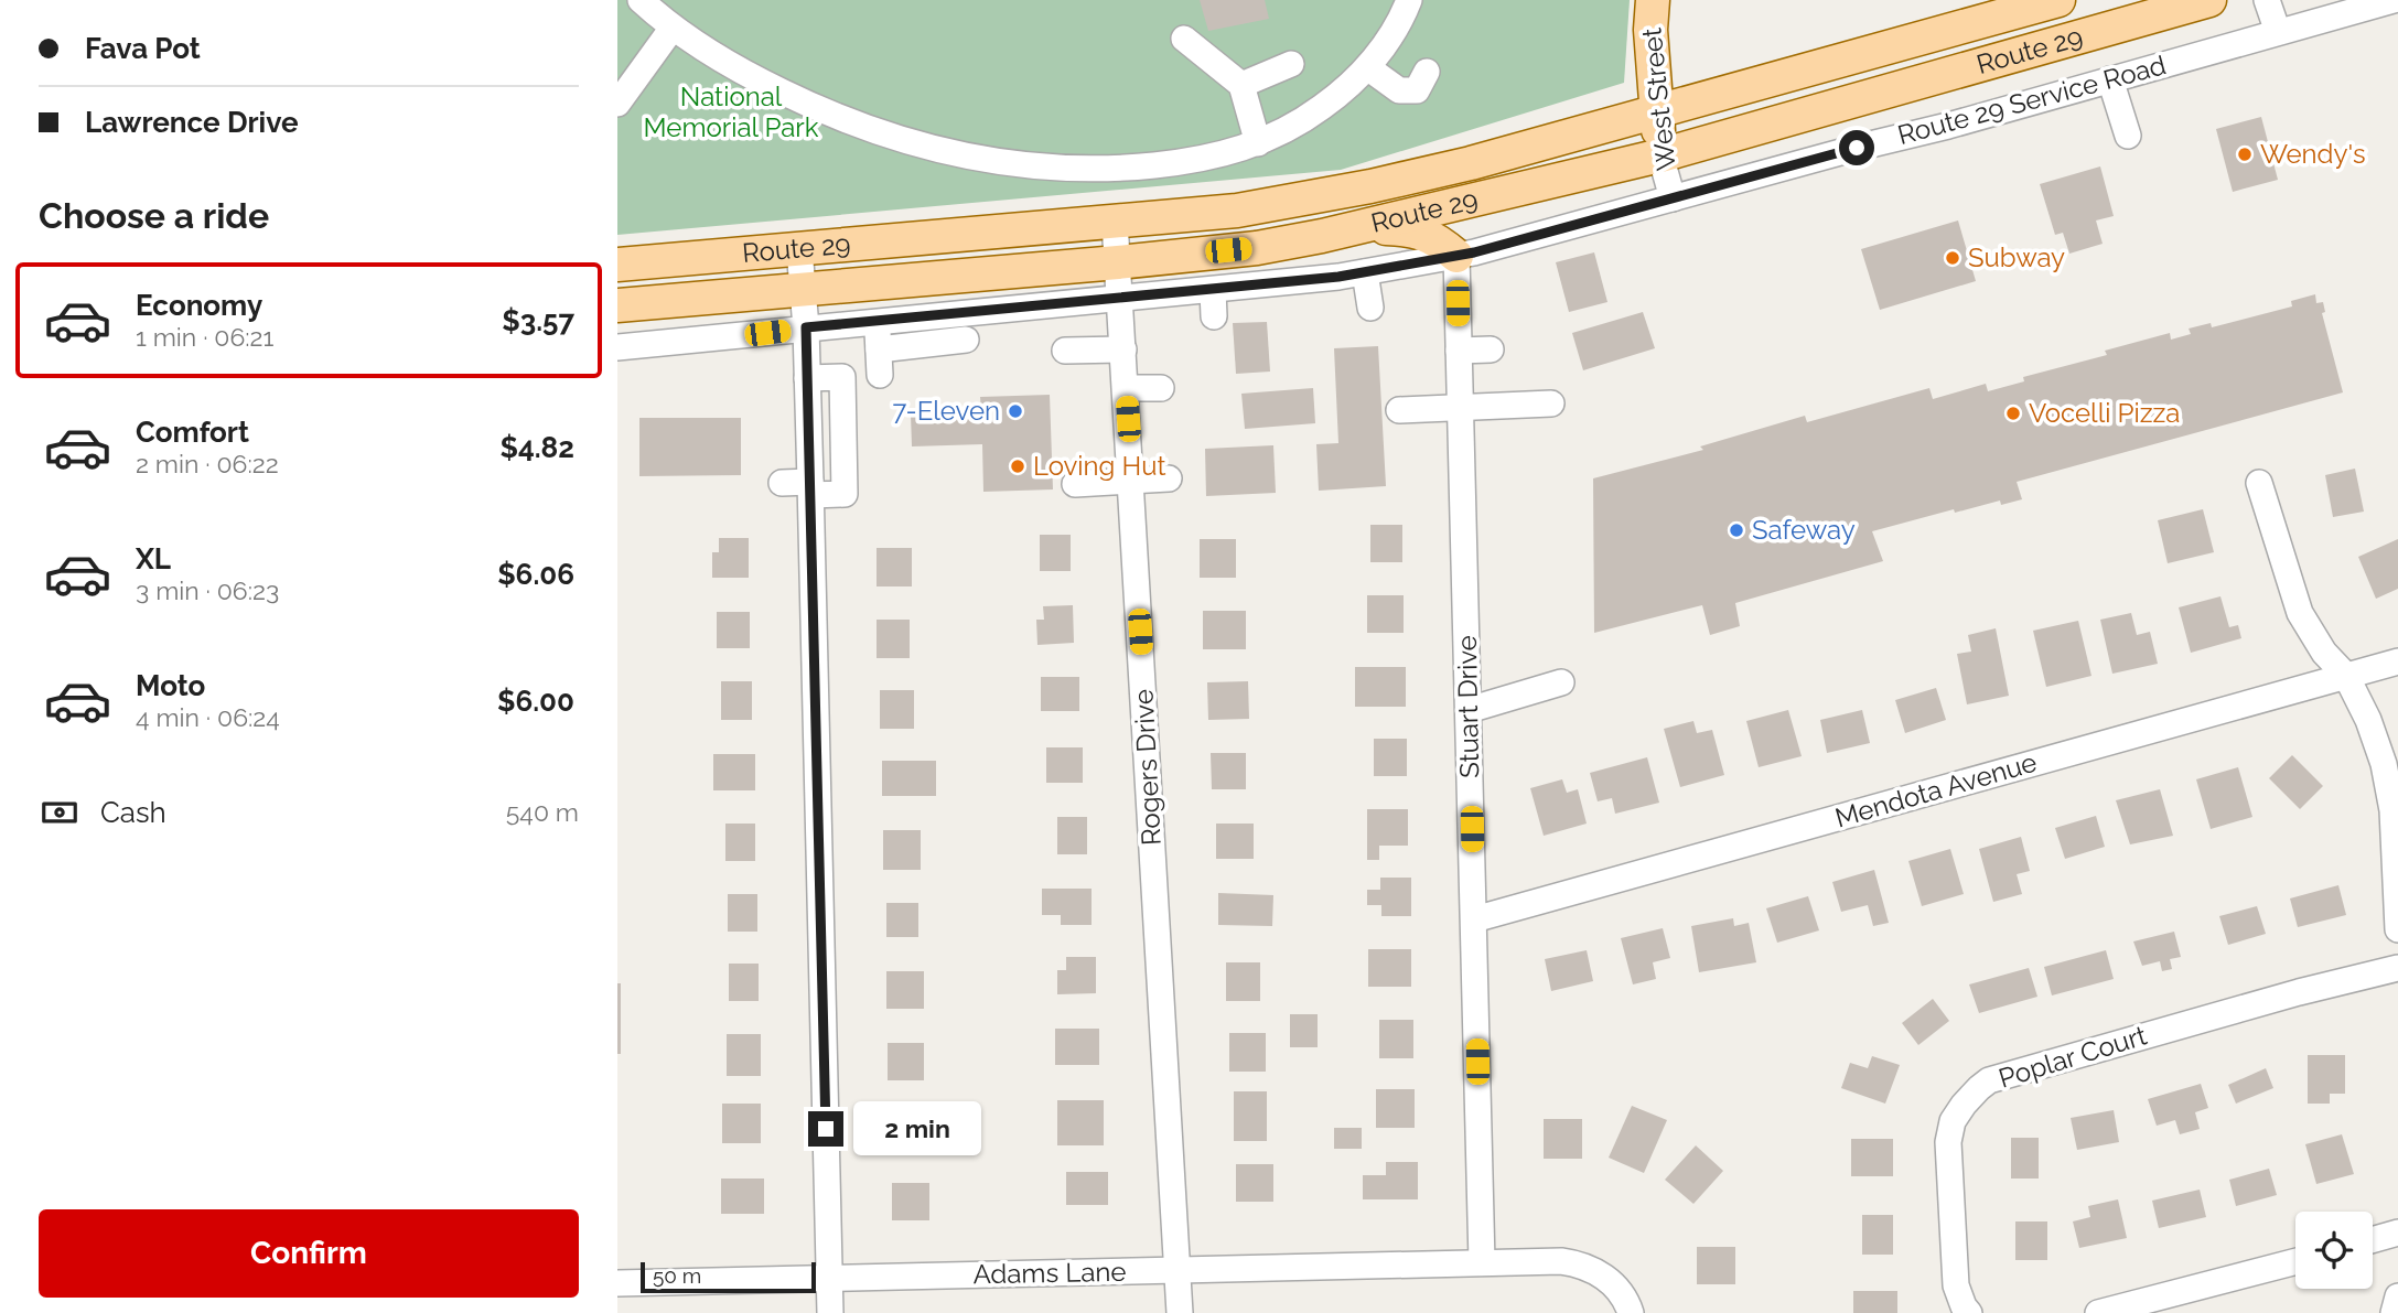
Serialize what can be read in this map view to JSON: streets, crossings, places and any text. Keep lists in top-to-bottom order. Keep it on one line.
{"streets":{"main road":["Route 29","West Street"],"street":["Route 29 Service Road","Stuart Drive","Rogers Drive","Mendota Avenue","Poplar Court","Adams Lane"]},"crossings":[["Route 29","West Street"],["Route 29","Rogers Drive"],["West Street","Route 29 Service Road"],["Route 29 Service Road","Stuart Drive"],["Route 29 Service Road","Rogers Drive"],["Stuart Drive","Mendota Avenue"],["Stuart Drive","Adams Lane"],["Rogers Drive","Adams Lane"]],"parks":["National Memorial Park"],"places":["Wendy's","Subway","7-Eleven","Vocelli Pizza","Loving Hut","Safeway"],"scale_bar":"50 m","page":{"banner":["Fava Pot","Lawrence Drive"],"heading":"Choose a ride","list":[{"name":"Economy","note":"1 min · 06:21","value":"$3.57"},{"name":"Comfort","note":"2 min · 06:22","value":"$4.82"},{"name":"XL","note":"3 min · 06:23","value":"$6.06"},{"name":"Moto","note":"4 min · 06:24","value":"$6.00"}],"pay":["Cash","540 m"],"bubble":"2 min","buttons":"Confirm","scale":"50 m"}}
